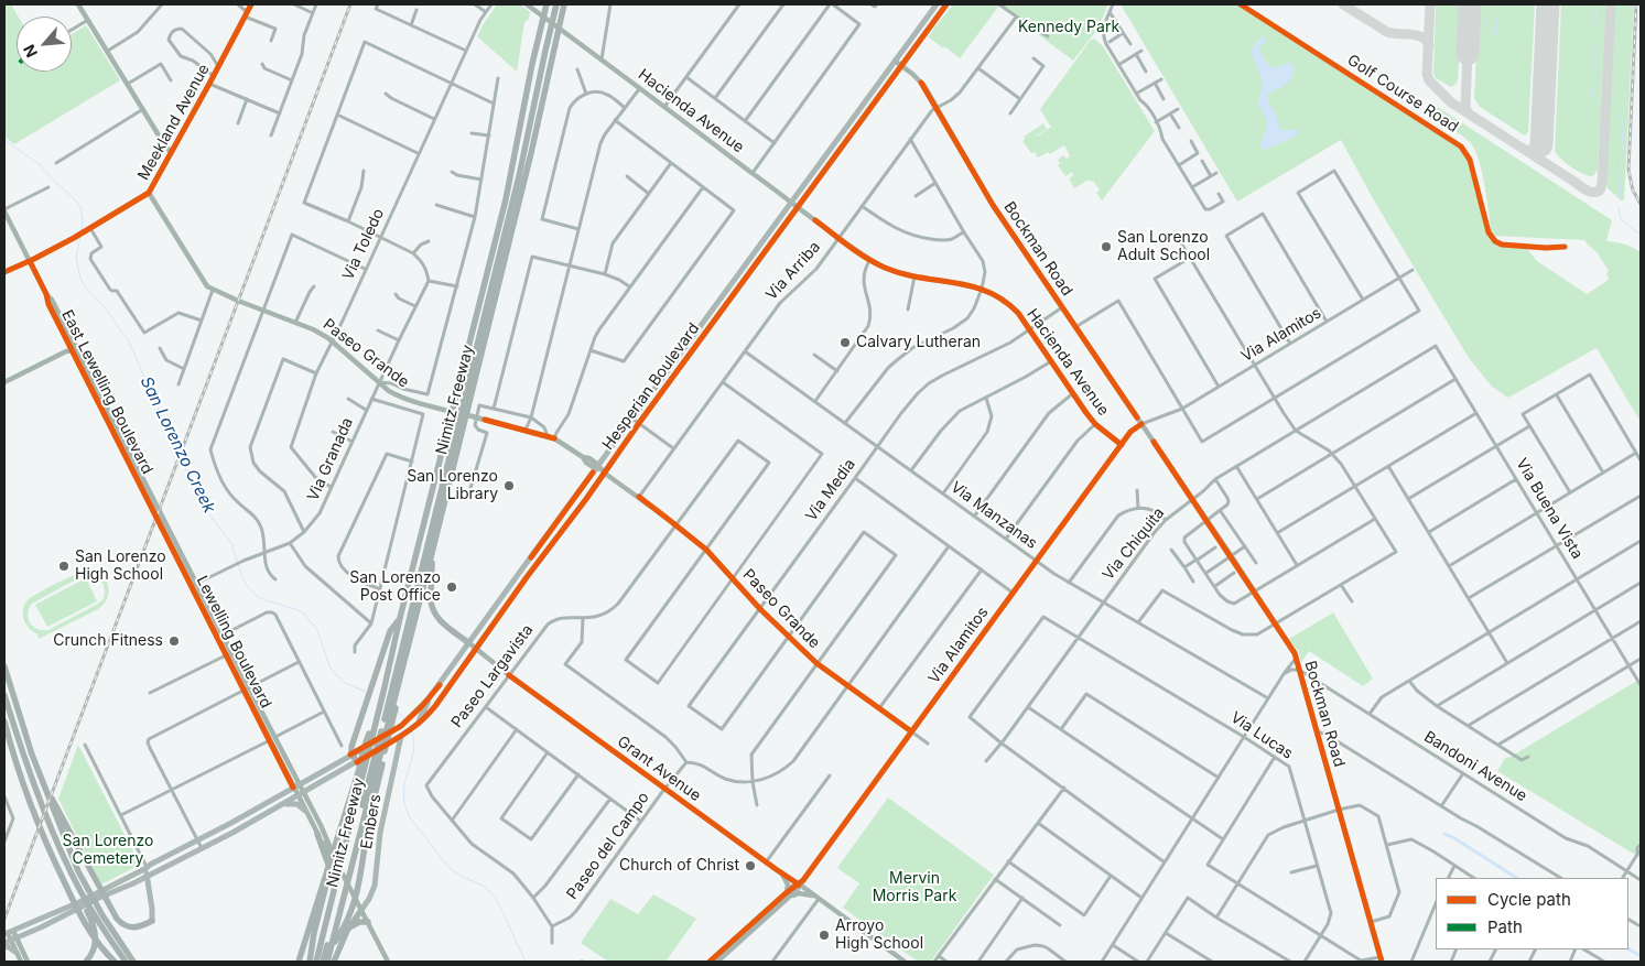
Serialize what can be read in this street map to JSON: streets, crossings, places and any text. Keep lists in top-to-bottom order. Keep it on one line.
{"streets":{"highway":["Nimitz Freeway"],"main road":["Hesperian Boulevard","Embers"],"street":["Golf Course Road","Hacienda Avenue","Meekland Avenue","Via Toledo","Bockman Road","Via Arriba","Via Alamitos","Paseo Grande","East Lewelling Boulevard","Via Granada","Via Media","Via Buena Vista","Via Manzanas","Via Chiquita","Lewelling Boulevard","Paseo Largavista","Via Lucas","Bandoni Avenue","Grant Avenue","Paseo del Campo"]},"crossings":[["Hacienda Avenue","Via Arriba"],["Hacienda Avenue","Via Alamitos"],["Hacienda Avenue","Hesperian Boulevard"],["Hacienda Avenue","Via Media"],["Meekland Avenue","Paseo Grande"],["Meekland Avenue","East Lewelling Boulevard"],["Via Toledo","Paseo Grande"],["Via Toledo","Via Granada"],["Bockman Road","Via Arriba"],["Bockman Road","Via Alamitos"],["Bockman Road","Hesperian Boulevard"],["Bockman Road","Via Media"],["Bockman Road","Via Chiquita"],["Bockman Road","Bandoni Avenue"],["Via Arriba","Paseo Grande"],["Via Arriba","Via Manzanas"],["Via Alamitos","Paseo Grande"],["Via Alamitos","Via Manzanas"],["Via Alamitos","Grant Avenue"],["Paseo Grande","Hesperian Boulevard"],["Paseo Grande","Via Granada"],["Paseo Grande","Via Media"],["Paseo Grande","Paseo Largavista"],["Hesperian Boulevard","Lewelling Boulevard"],["Hesperian Boulevard","Grant Avenue"],["Hesperian Boulevard","Embers"],["East Lewelling Boulevard","Lewelling Boulevard"],["Nimitz Freeway","Lewelling Boulevard"],["Via Granada","Lewelling Boulevard"],["Via Media","Via Manzanas"],["Via Buena Vista","Via Chiquita"],["Via Manzanas","Via Chiquita"],["Via Chiquita","Via Lucas"],["Lewelling Boulevard","Embers"],["Paseo Largavista","Grant Avenue"],["Grant Avenue","Paseo del Campo"]],"water":["San Lorenzo Creek"],"parks":["Kennedy Park","San Lorenzo Cemetery","Mervin Morris Park"],"places":["San Lorenzo Adult School","Calvary Lutheran","San Lorenzo Library","San Lorenzo High School","San Lorenzo Post Office","Crunch Fitness","Church of Christ","Arroyo High School"],"legend":["Cycle path","Path"],"north":"bottom left"}
